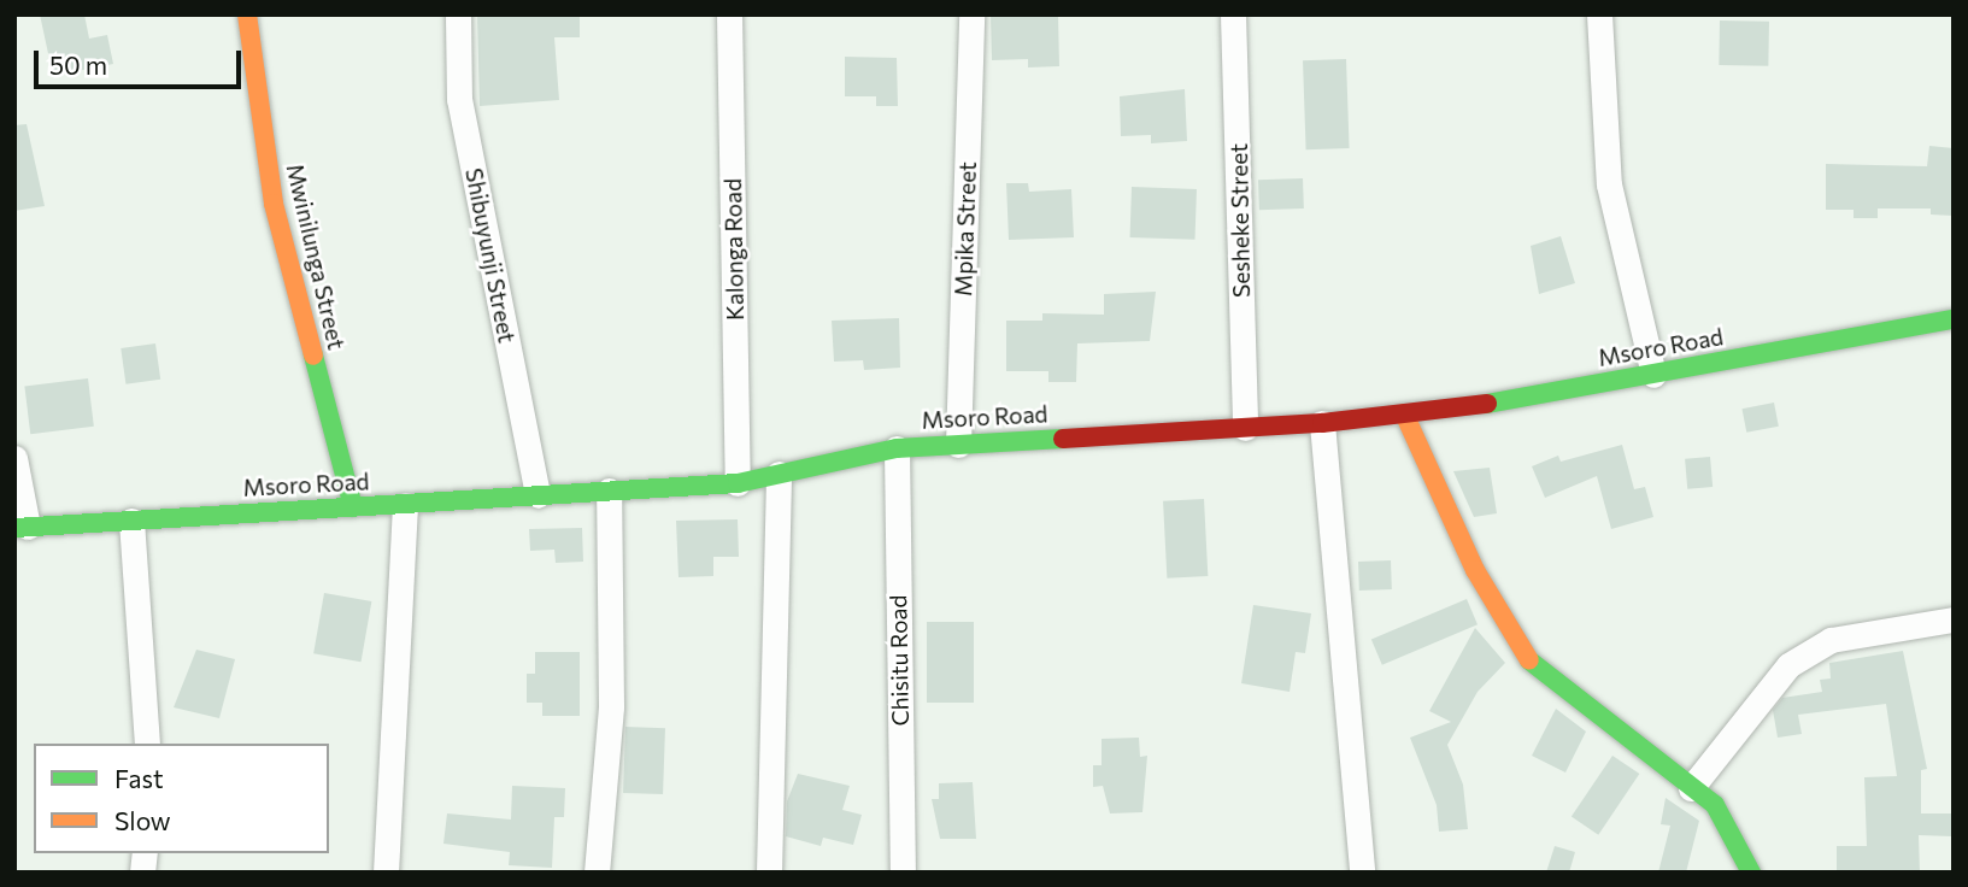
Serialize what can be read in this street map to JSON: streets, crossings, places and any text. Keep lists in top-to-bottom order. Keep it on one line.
{"streets":{"street":["Sesheke Street","Mpika Street","Kalonga Road","Shibuyunji Street","Mwinilunga Street","Msoro Road","Chisitu Road"]},"crossings":[["Sesheke Street","Msoro Road"],["Mpika Street","Msoro Road"],["Kalonga Road","Msoro Road"],["Shibuyunji Street","Msoro Road"],["Mwinilunga Street","Msoro Road"],["Msoro Road","Chisitu Road"]],"legend":["Fast","Slow"],"scale_bar":"50 m"}
